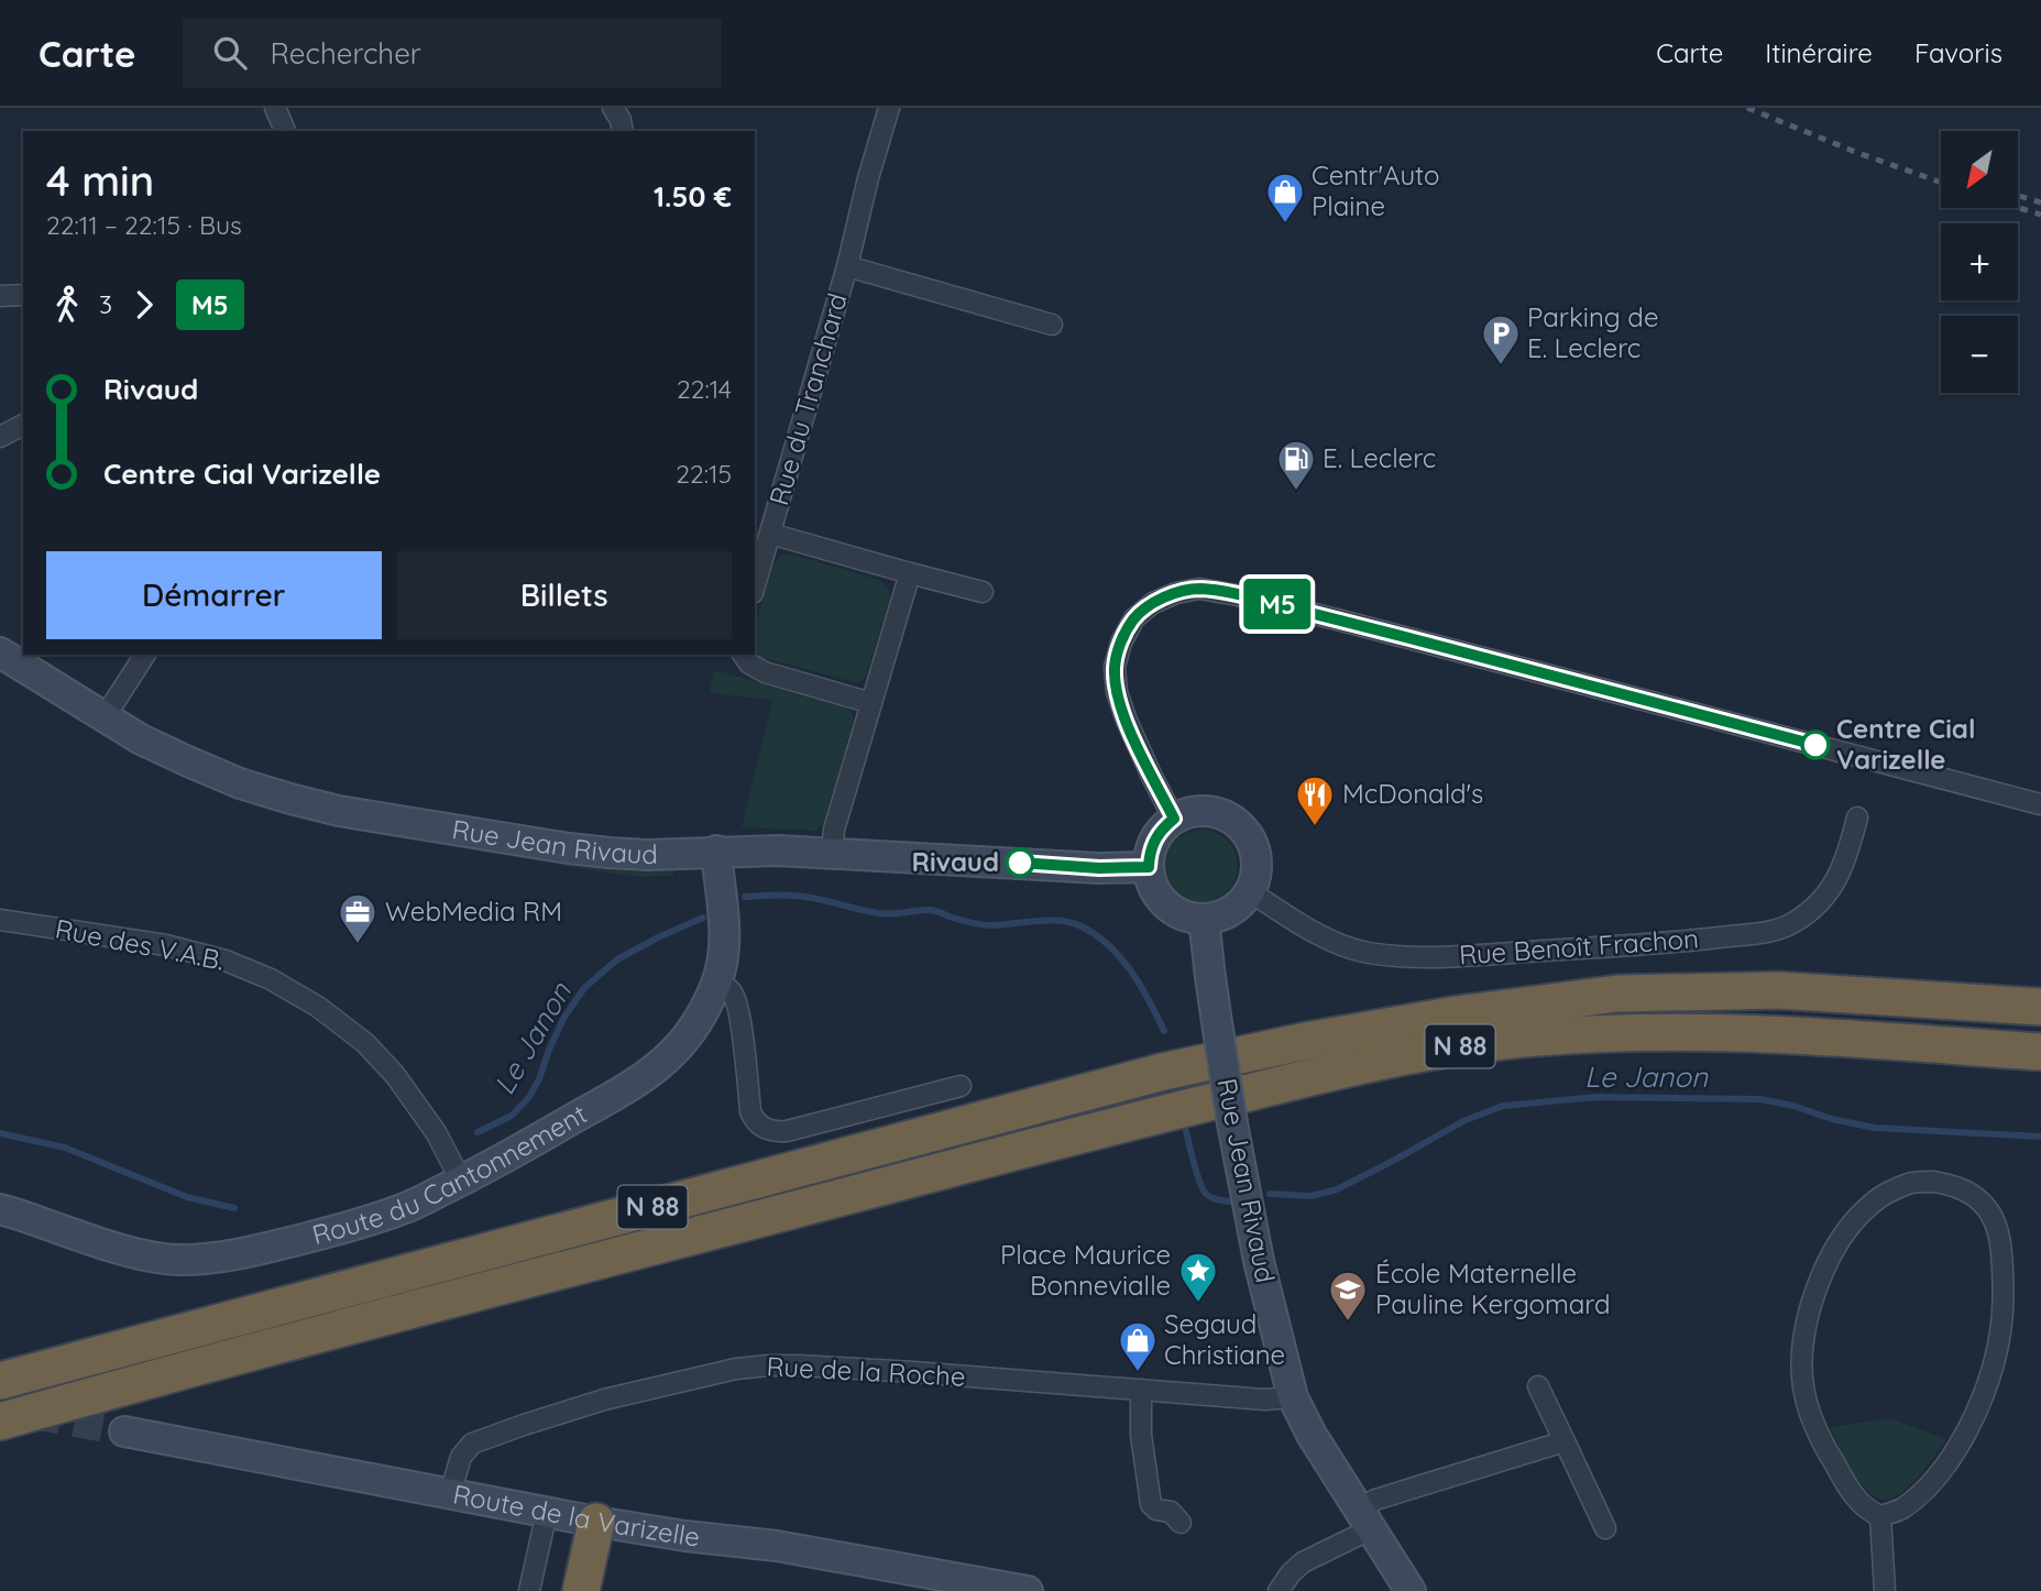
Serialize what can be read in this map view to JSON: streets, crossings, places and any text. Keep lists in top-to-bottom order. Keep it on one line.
{"streets":{"highway":["N 88"],"main road":["Rue Jean Rivaud","Route du Cantonnement","Route de la Varizelle"],"street":["Rue du Tranchard","Rue des V.A.B.","Rue Benoît Frachon","Rue de la Roche"]},"crossings":[["Rue Jean Rivaud","Rue Benoît Frachon"],["Rue Jean Rivaud","Route du Cantonnement"],["Rue des V.A.B.","Route du Cantonnement"],["Rue de la Roche","Route de la Varizelle"]],"water":["Le Janon"],"places":{"shop":["Centr'Auto Plaine","Segaud Christiane"],"parking":["Parking de E. Leclerc"],"fuel station":["E. Leclerc"],"other":["Centre Cial Varizelle","Rivaud"],"restaurant":["McDonald's"],"office":["WebMedia RM"],"place":["Place Maurice Bonnevialle"],"school or university":["École Maternelle Pauline Kergomard"]},"lines":["bus line M5"],"north":"bottom left","page":{"header":"Carte","search":"Rechercher","nav":["Carte","Itinéraire","Favoris"],"on_map":"M5","map_buttons":["+","−"],"heading":["4 min","22:11 – 22:15 · Bus","1.50 €"],"legs":["3","M5"],"list":[{"name":"Rivaud","value":"22:14"},{"name":"Centre Cial Varizelle","value":"22:15"}],"buttons":["Démarrer","Billets"]}}
